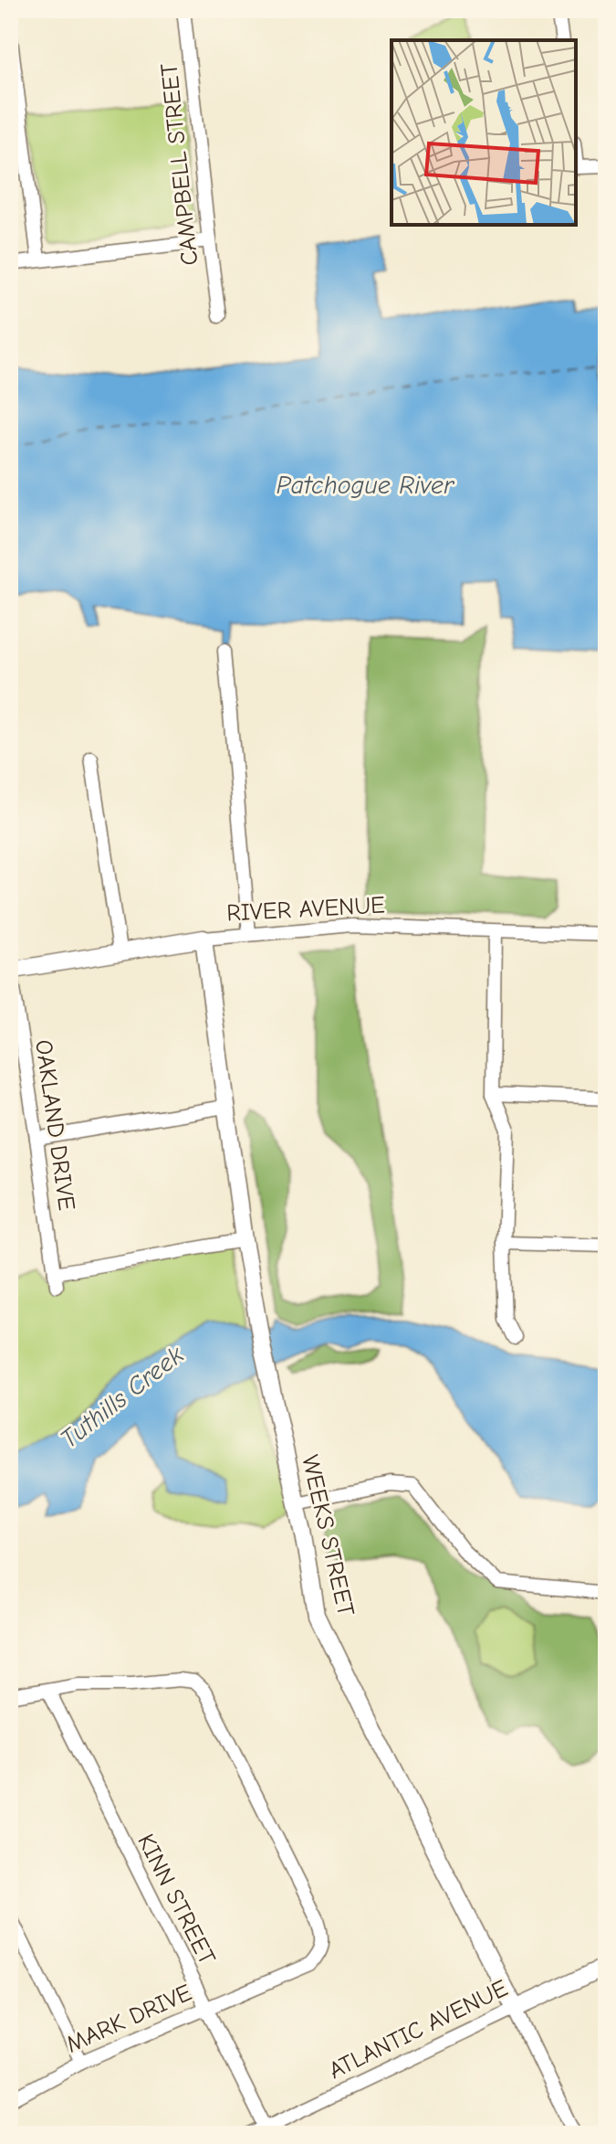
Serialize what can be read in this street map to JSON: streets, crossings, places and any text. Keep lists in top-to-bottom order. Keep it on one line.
{"streets":{"main road":["RIVER AVENUE","WEEKS STREET","ATLANTIC AVENUE"],"street":["CAMPBELL STREET","OAKLAND DRIVE","KINN STREET","MARK DRIVE"]},"crossings":[["RIVER AVENUE","OAKLAND DRIVE"],["RIVER AVENUE","WEEKS STREET"],["OAKLAND DRIVE","WEEKS STREET"],["WEEKS STREET","ATLANTIC AVENUE"],["KINN STREET","MARK DRIVE"],["KINN STREET","ATLANTIC AVENUE"]],"water":["Patchogue River","Tuthills Creek"]}
